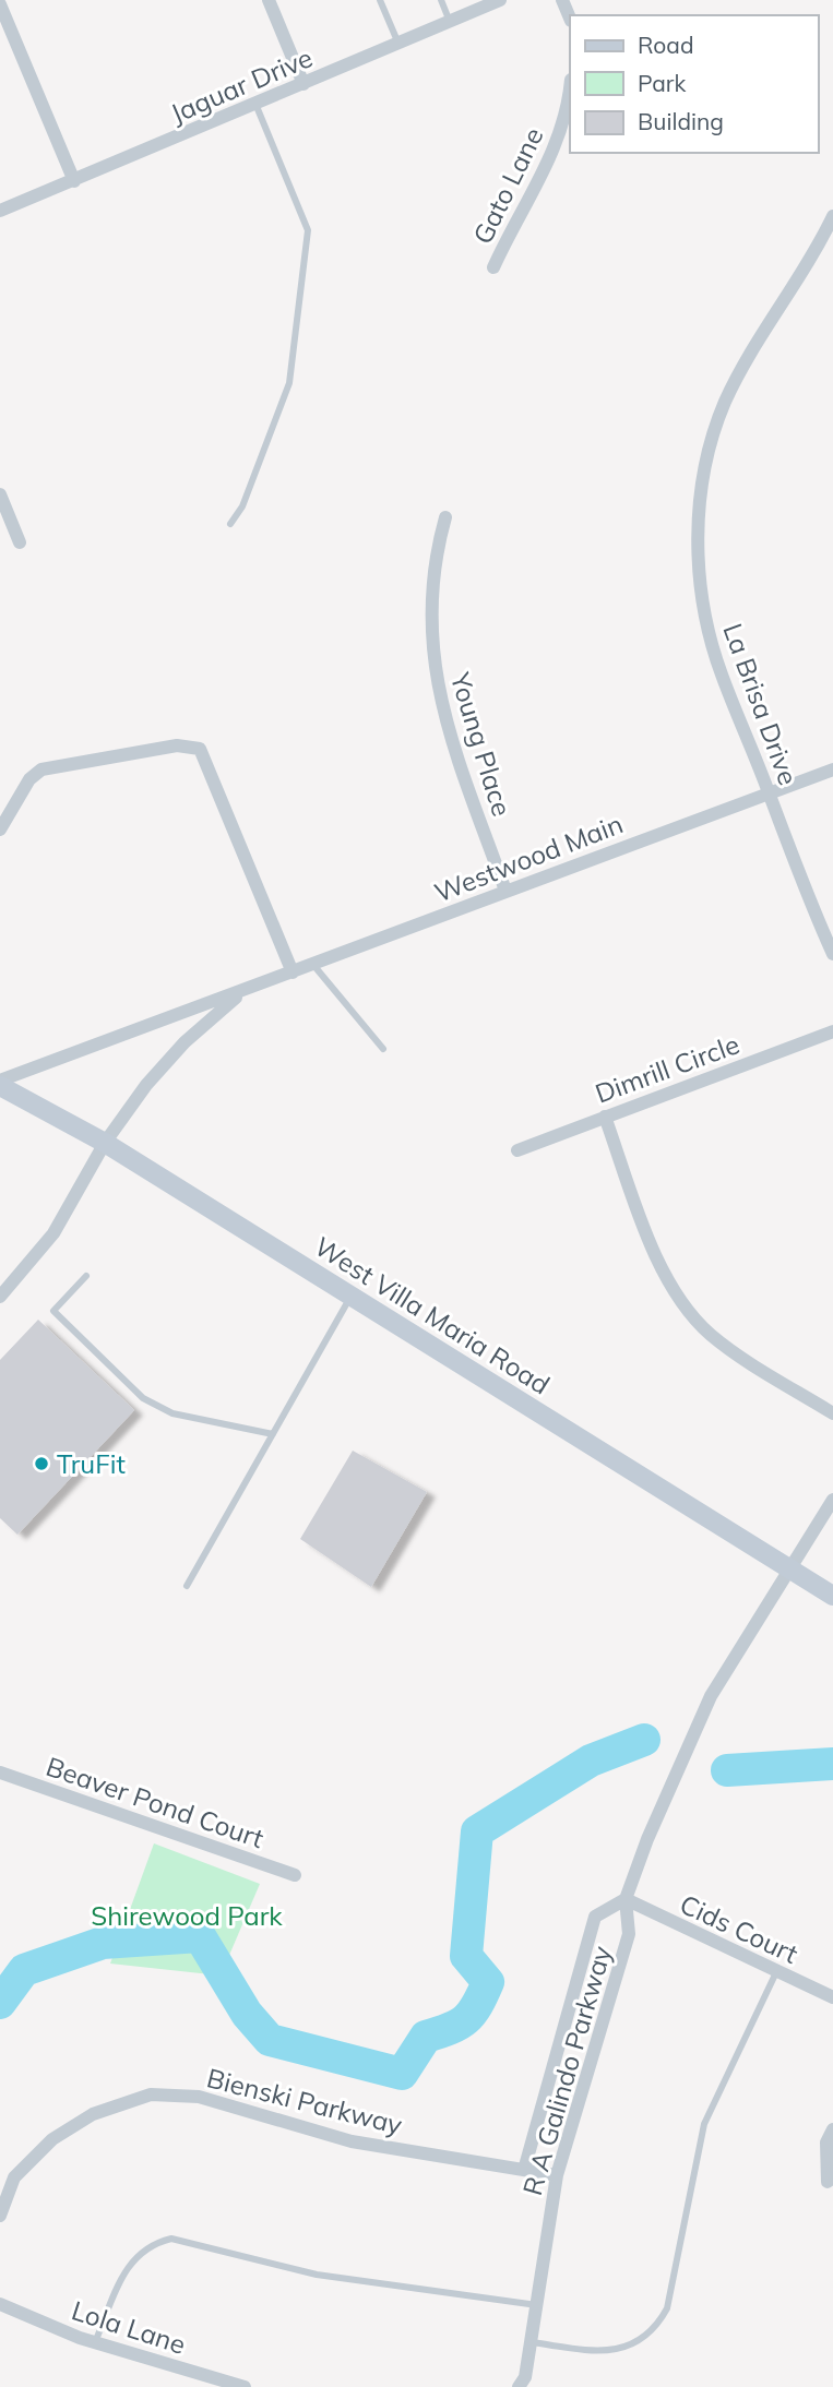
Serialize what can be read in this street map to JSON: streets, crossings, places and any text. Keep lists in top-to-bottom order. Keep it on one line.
{"streets":{"main road":["West Villa Maria Road"],"street":["Jaguar Drive","Gato Lane","La Brisa Drive","Young Place","Westwood Main","Dimrill Circle","Beaver Pond Court","Cids Court","R A Galindo Parkway","Bienski Parkway","Lola Lane"]},"crossings":[["La Brisa Drive","Westwood Main"],["Young Place","Westwood Main"],["Westwood Main","West Villa Maria Road"],["West Villa Maria Road","R A Galindo Parkway"],["Cids Court","R A Galindo Parkway"],["R A Galindo Parkway","Bienski Parkway"]],"parks":["Shirewood Park"],"places":["TruFit"],"legend":["Road","Park","Building"]}
